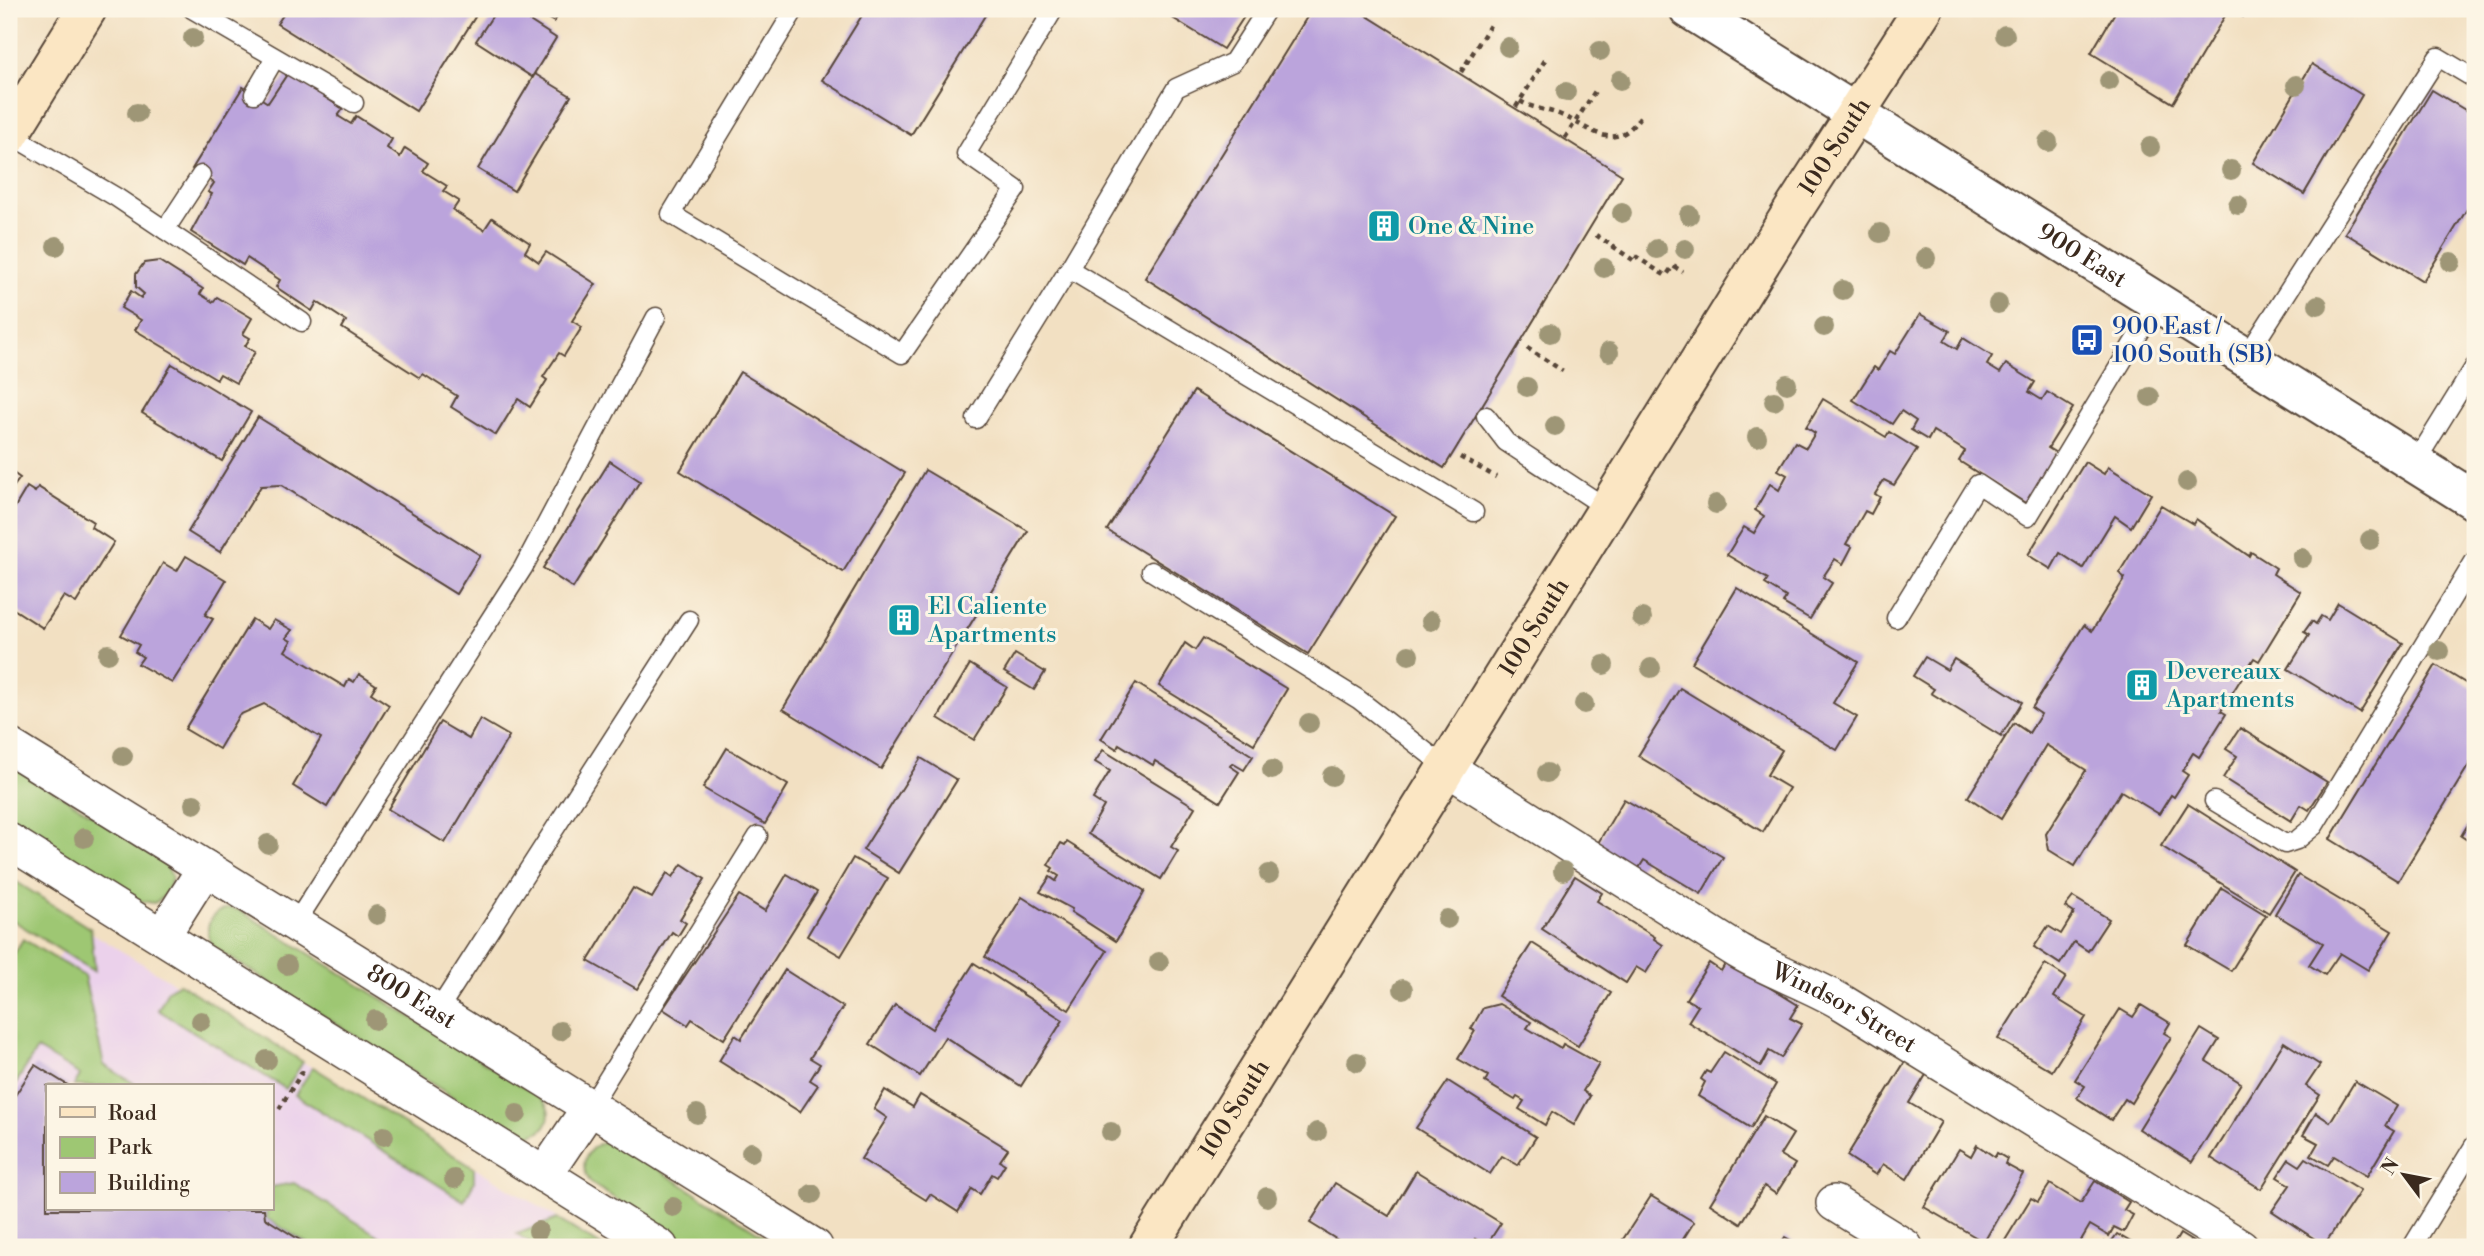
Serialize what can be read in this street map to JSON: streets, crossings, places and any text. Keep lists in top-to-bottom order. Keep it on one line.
{"streets":{"main road":["100 South"],"street":["900 East","800 East","Windsor Street"]},"crossings":[["100 South","900 East"],["100 South","Windsor Street"]],"places":{"building":["One & Nine","El Caliente Apartments","Devereaux Apartments"],"bus stop":["900 East / 100 South (SB)"]},"legend":["Road","Park","Building"],"north":"top left"}
